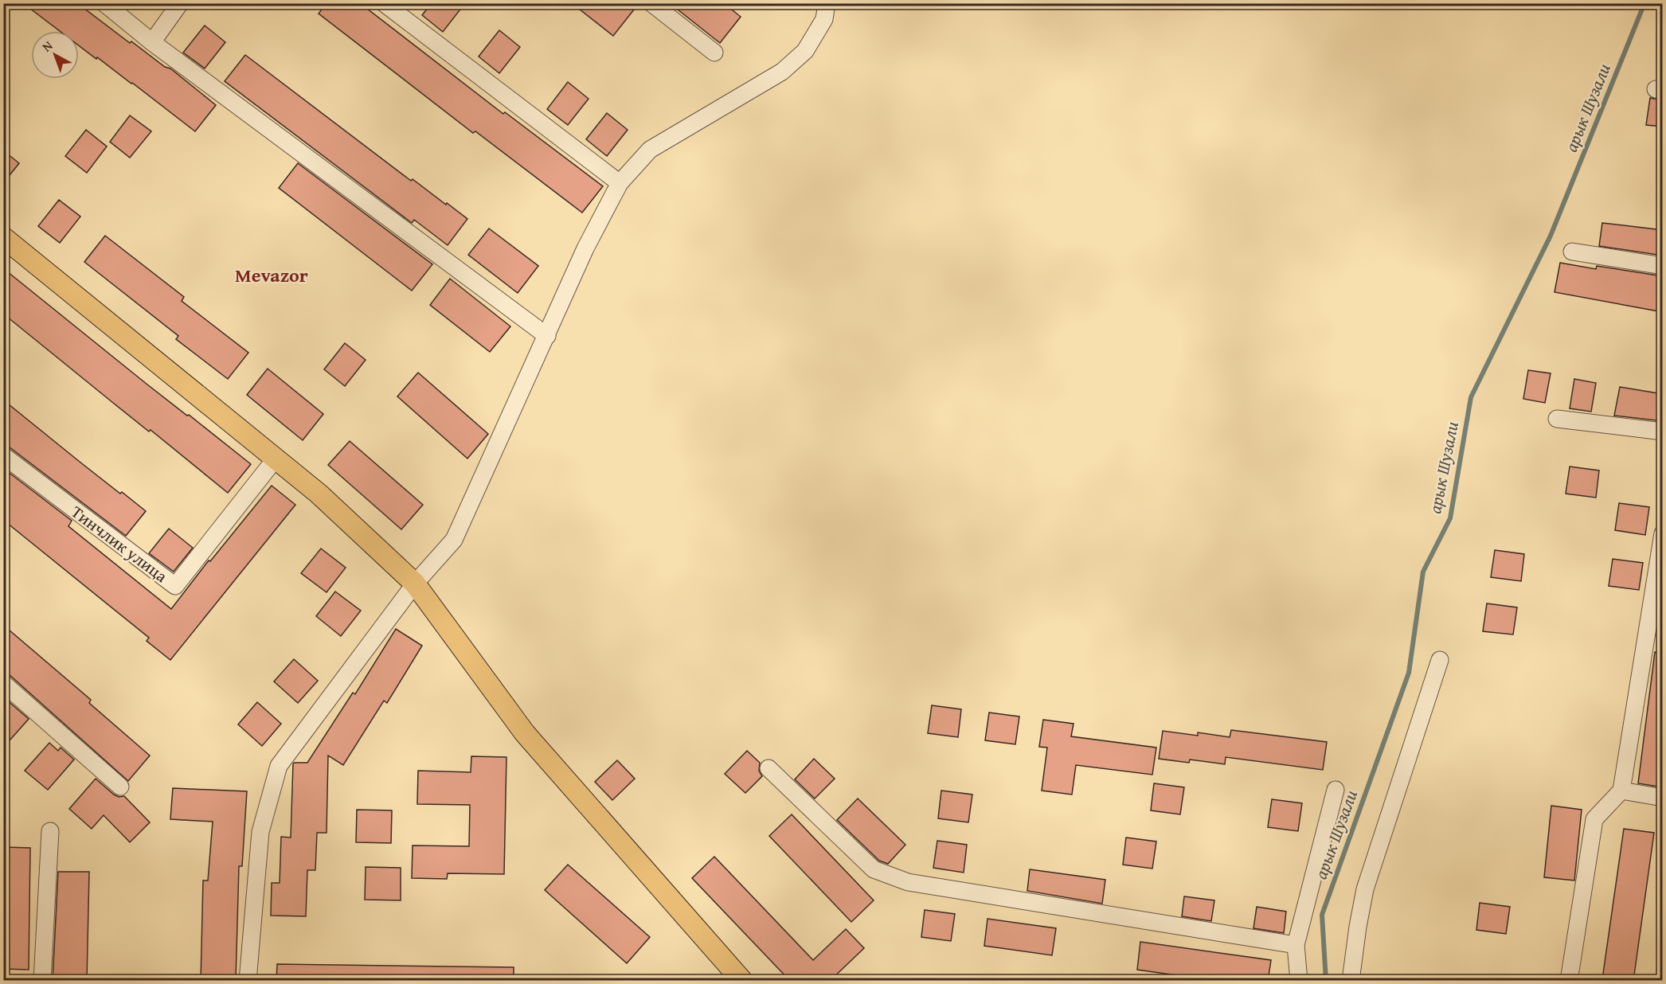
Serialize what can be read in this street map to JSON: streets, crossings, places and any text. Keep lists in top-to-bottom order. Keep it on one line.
{"streets":{"street":["Тинчлик улица"]},"districts":["Mevazor"],"water":["арык Шузали"],"north":"top left"}
